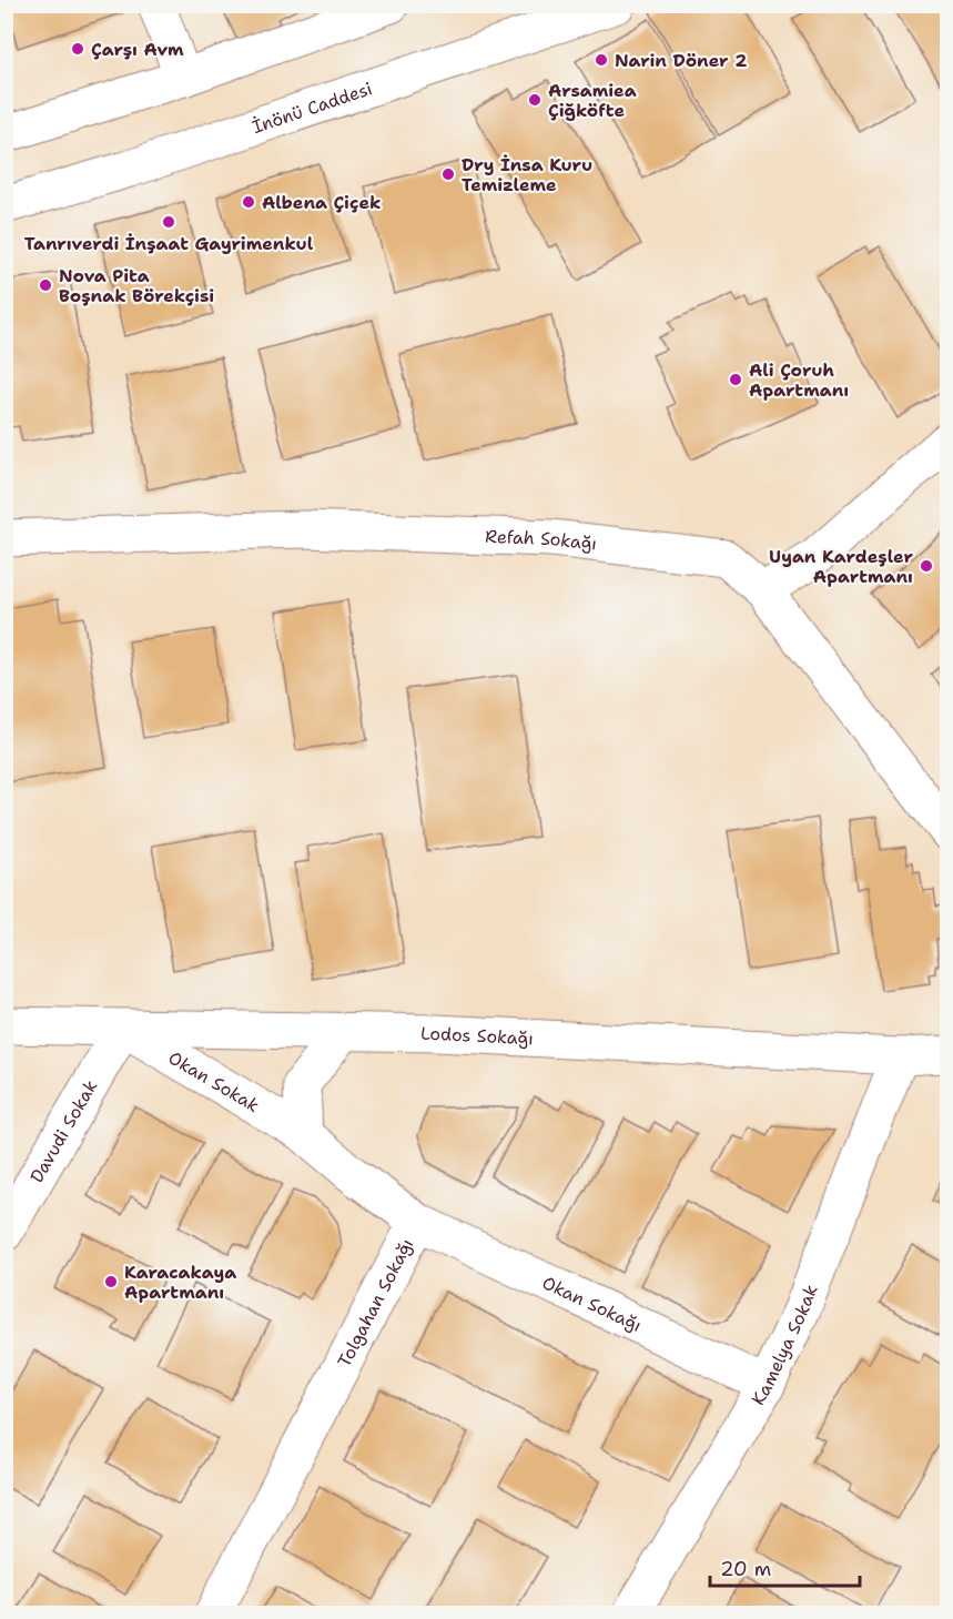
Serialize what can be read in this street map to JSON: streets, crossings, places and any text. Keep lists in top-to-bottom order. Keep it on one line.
{"streets":{"street":["İnönü Caddesi","Refah Sokağı","Lodos Sokağı","Okan Sokak","Davudi Sokak","Tolgahan Sokağı","Okan Sokağı","Kamelya Sokak"]},"crossings":[["Lodos Sokağı","Okan Sokak"],["Lodos Sokağı","Davudi Sokak"],["Lodos Sokağı","Kamelya Sokak"],["Okan Sokak","Davudi Sokak"],["Okan Sokak","Tolgahan Sokağı"],["Tolgahan Sokağı","Okan Sokağı"],["Okan Sokağı","Kamelya Sokak"]],"places":["Çarşı Avm","Narin Döner 2","Arsamiea Çiğköfte","Dry İnsa Kuru Temizleme","Albena Çiçek","Tanrıverdi İnşaat Gayrimenkul","Nova Pita Boşnak Börekçisi","Ali Çoruh Apartmanı","Uyan Kardeşler Apartmanı","Karacakaya Apartmanı"],"scale_bar":"20 m"}
